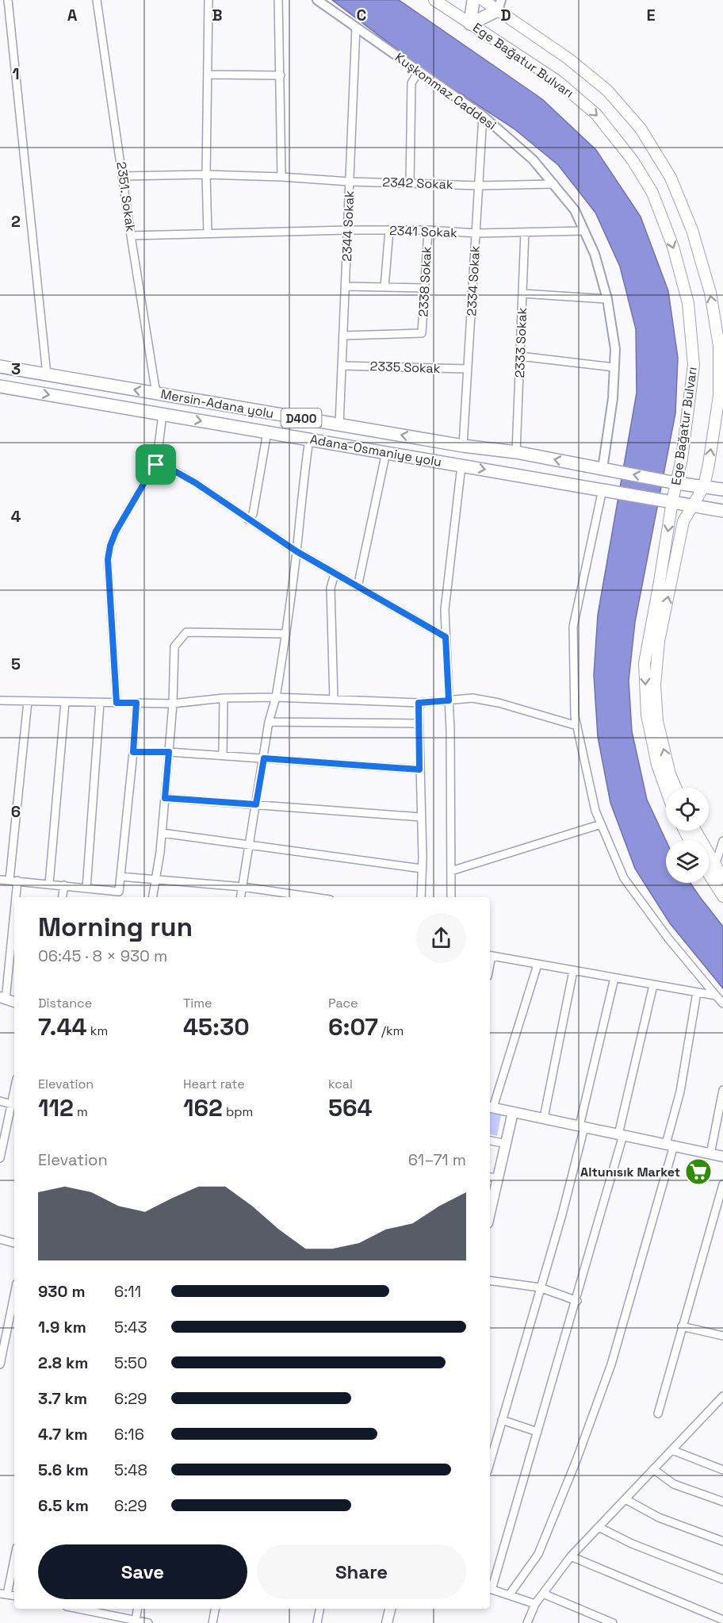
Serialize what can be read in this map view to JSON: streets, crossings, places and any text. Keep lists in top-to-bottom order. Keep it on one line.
{"streets":{"highway":["Mersin-Adana yolu","D400","Adana-Osmaniye yolu"],"main road":["Ege Bağatur Bulvarı"],"street":["Kuşkonmaz Caddesi","2342 Sokak","2351. Sokak","2344 Sokak","2341 Sokak","2334 Sokak","2338 Sokak","2333 Sokak","2335 Sokak"]},"crossings":[["Ege Bağatur Bulvarı","D400"],["Ege Bağatur Bulvarı","Adana-Osmaniye yolu"],["Kuşkonmaz Caddesi","2342 Sokak"],["Kuşkonmaz Caddesi","2344 Sokak"],["Kuşkonmaz Caddesi","2341 Sokak"],["Kuşkonmaz Caddesi","2334 Sokak"],["Kuşkonmaz Caddesi","Mersin-Adana yolu"],["Kuşkonmaz Caddesi","D400"],["2342 Sokak","2351. Sokak"],["2342 Sokak","2344 Sokak"],["2342 Sokak","2334 Sokak"],["2351. Sokak","2341 Sokak"],["2351. Sokak","Mersin-Adana yolu"],["2344 Sokak","2341 Sokak"],["2344 Sokak","2338 Sokak"],["2344 Sokak","2335 Sokak"],["2344 Sokak","Mersin-Adana yolu"],["2341 Sokak","2334 Sokak"],["2341 Sokak","2338 Sokak"],["2341 Sokak","2333 Sokak"],["2334 Sokak","2335 Sokak"],["2334 Sokak","Mersin-Adana yolu"],["2333 Sokak","Mersin-Adana yolu"],["Mersin-Adana yolu","D400"]],"one_way":["Mersin-Adana yolu","Adana-Osmaniye yolu"],"places":{"supermarket":["Altunısık Market"]},"page":{"heading":["Morning run","06:45 · 8 × 930 m"],"stats":[["Distance","7.44 km"],["Time","45:30"],["Pace","6:07 /km"],["Elevation","112 m"],["Heart rate","162 bpm"],["kcal","564"]],"chart":["Elevation","61–71 m"],"list":[{"name":"930 m","note":"6:11"},{"name":"1.9 km","note":"5:43"},{"name":"2.8 km","note":"5:50"},{"name":"3.7 km","note":"6:29"},{"name":"4.7 km","note":"6:16"},{"name":"5.6 km","note":"5:48"},{"name":"6.5 km","note":"6:29"}],"buttons":["Save","Share"]},"grid":{"columns":["A","B","C","D","E"],"rows":["1","2","3","4","5","6"]}}
